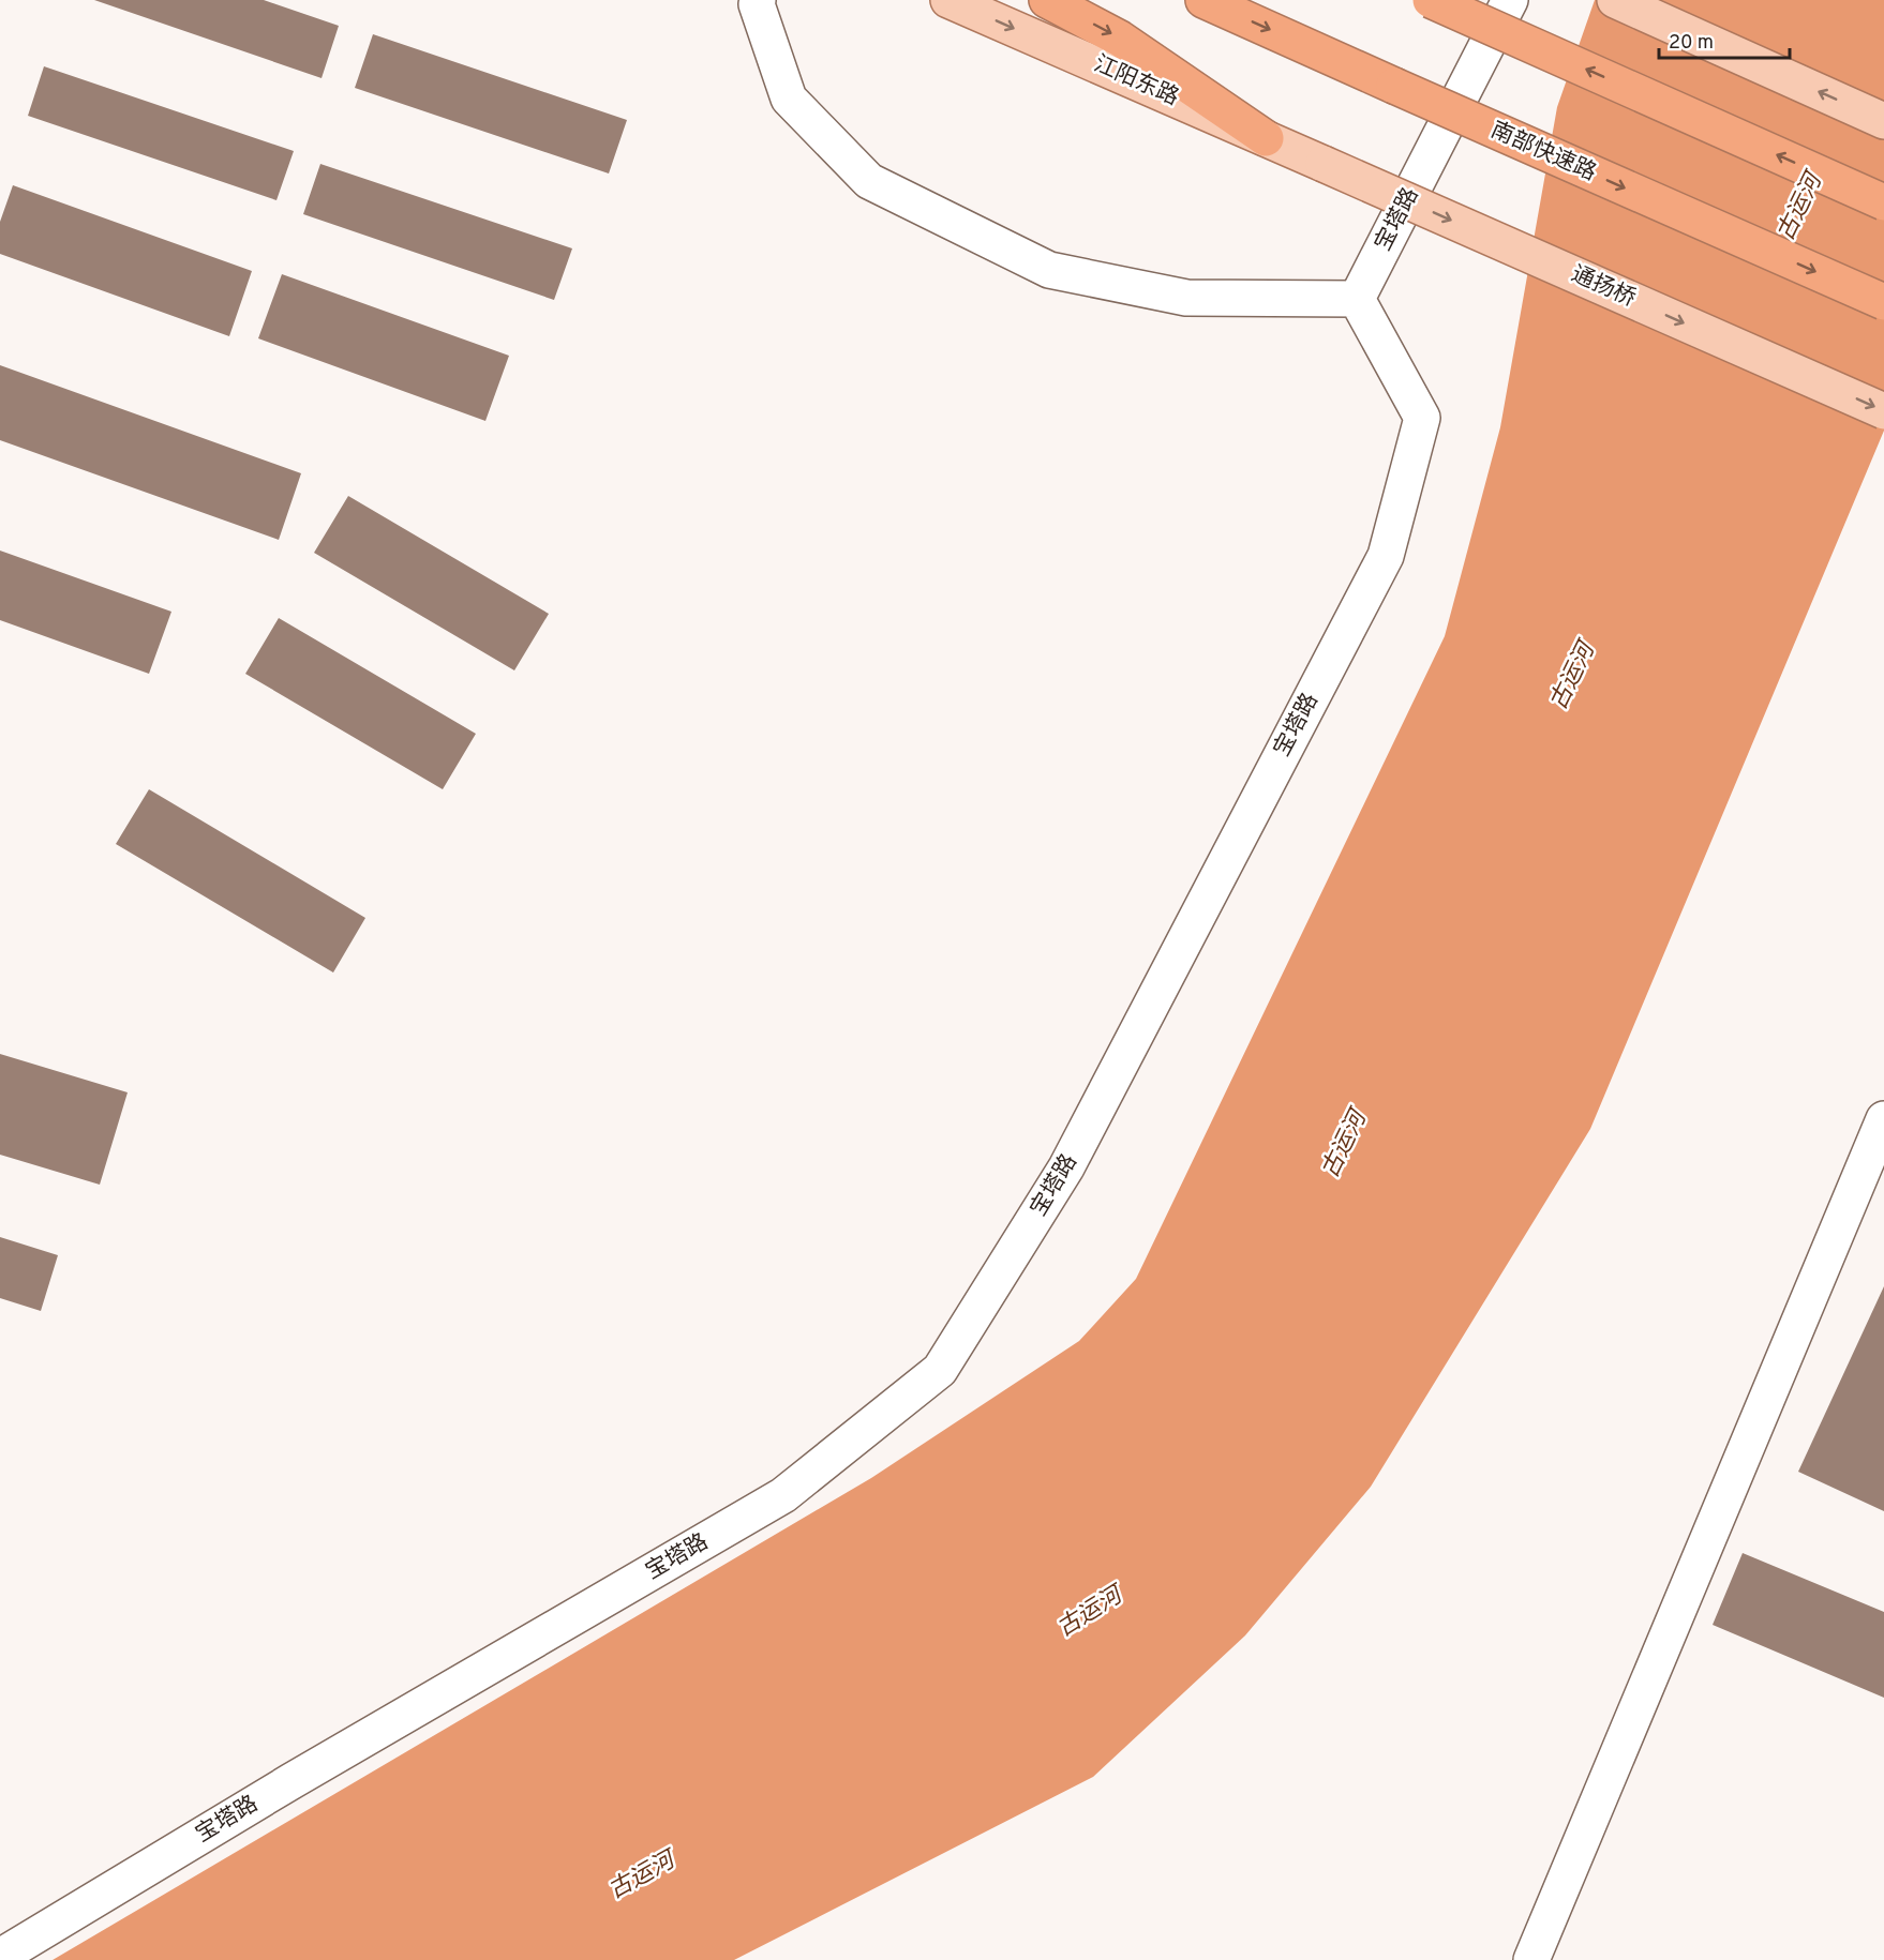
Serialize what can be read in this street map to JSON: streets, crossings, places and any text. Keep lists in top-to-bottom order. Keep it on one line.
{"streets":{"highway":["南部快速路"],"main road":["江阳东路","通扬桥"],"street":["宝塔路"]},"crossings":[["江阳东路","通扬桥"]],"one_way":["江阳东路"],"water":["古运河"],"scale_bar":"20 m"}
